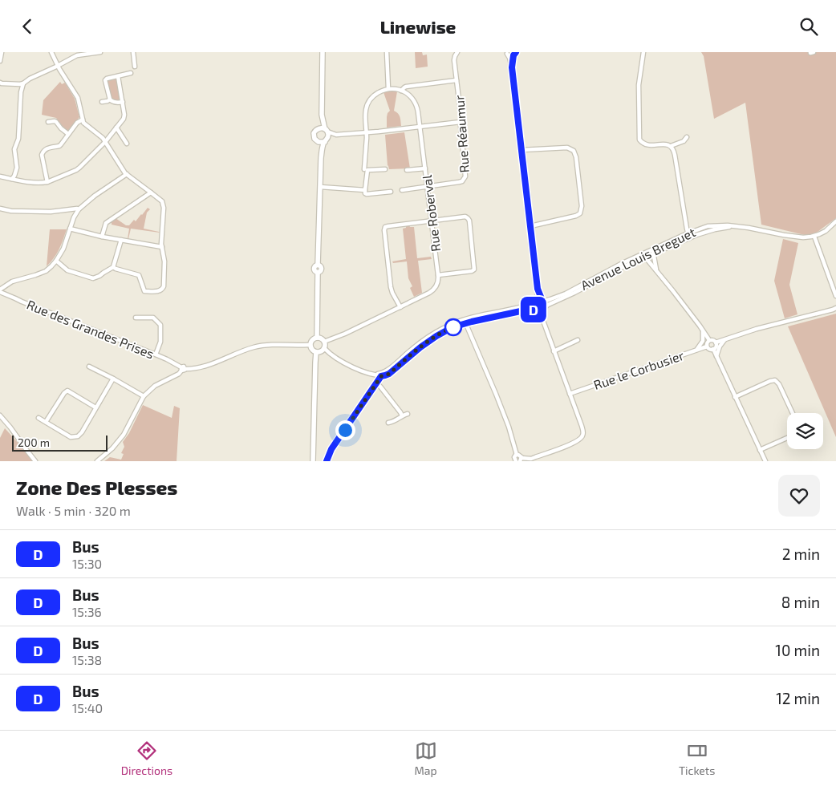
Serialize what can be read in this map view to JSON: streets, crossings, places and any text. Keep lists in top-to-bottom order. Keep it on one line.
{"streets":{"street":["Rue Réaumur","Rue Roberval","Avenue Louis Breguet","Rue des Grandes Prises","Rue le Corbusier"]},"crossings":[["Rue Réaumur","Rue Roberval"]],"lines":["bus line D"],"scale_bar":"200 m","page":{"header":"Linewise","on_map":"D","scale":"200 m","heading":["Zone Des Plesses","Walk · 5 min · 320 m"],"list":[{"mark":"D","name":"Bus","note":"15:30","value":"2 min"},{"mark":"D","name":"Bus","note":"15:36","value":"8 min"},{"mark":"D","name":"Bus","note":"15:38","value":"10 min"},{"mark":"D","name":"Bus","note":"15:40","value":"12 min"}],"tabs":["Directions","Map","Tickets"]}}
